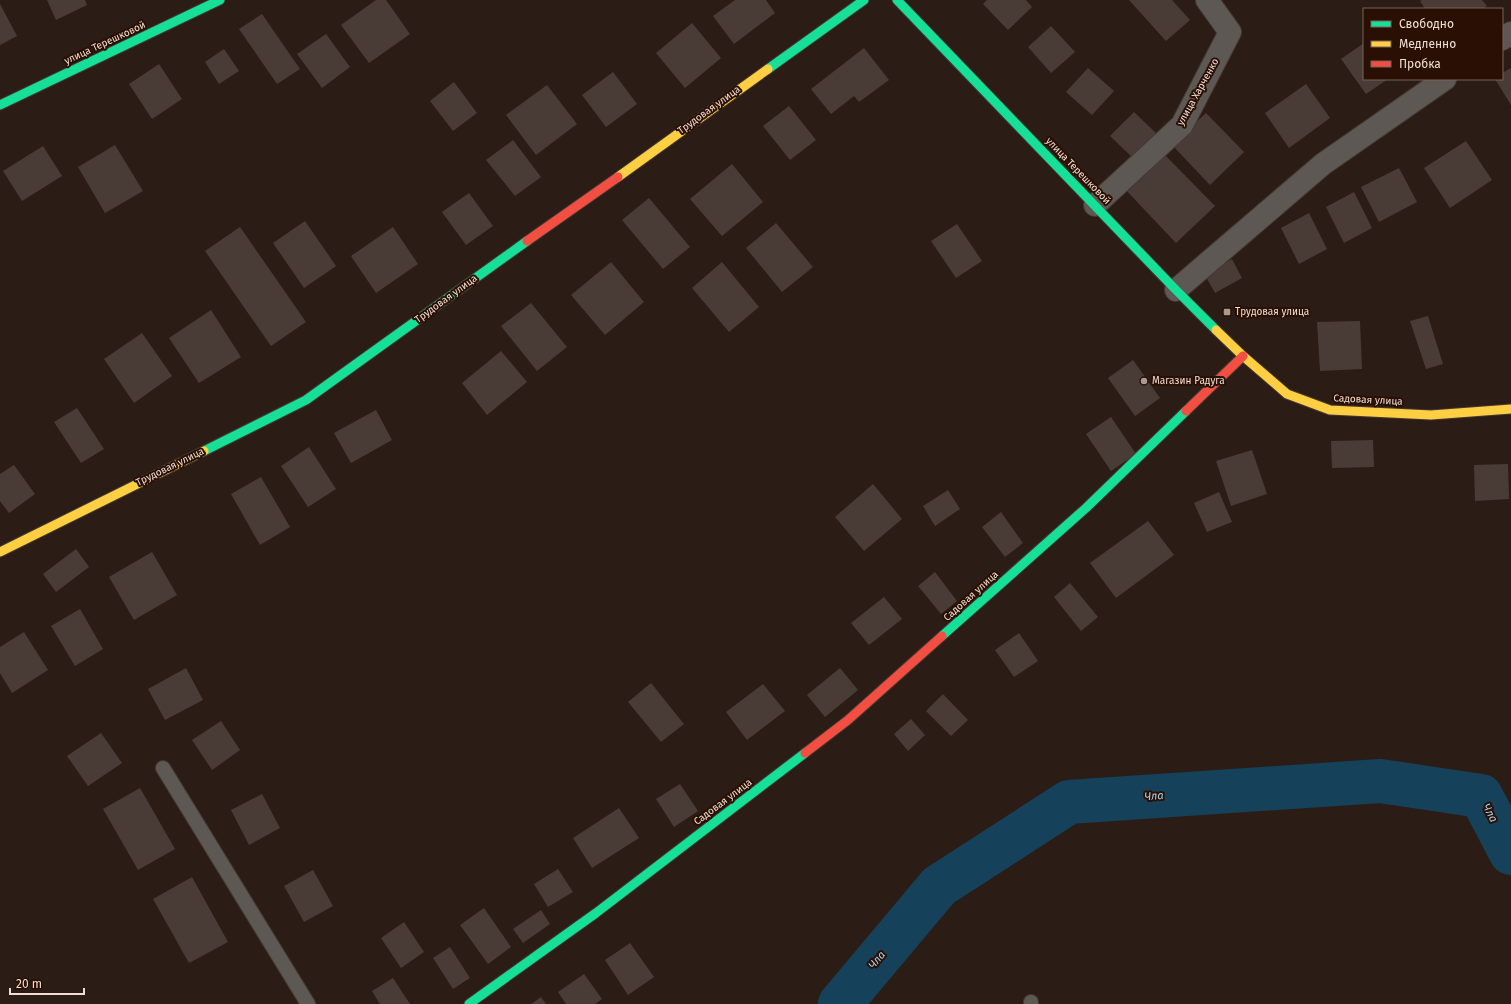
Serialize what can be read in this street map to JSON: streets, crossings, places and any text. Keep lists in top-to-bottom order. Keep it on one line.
{"streets":{"street":["улица Терешковой","улица Харченко","Трудовая улица","Садовая улица"]},"crossings":[["улица Терешковой","улица Харченко"],["улица Терешковой","Садовая улица"]],"water":["Чла"],"places":{"transit":["Трудовая улица"],"other":["Магазин Радуга"]},"legend":["Свободно","Медленно","Пробка"],"scale_bar":"20 m"}
